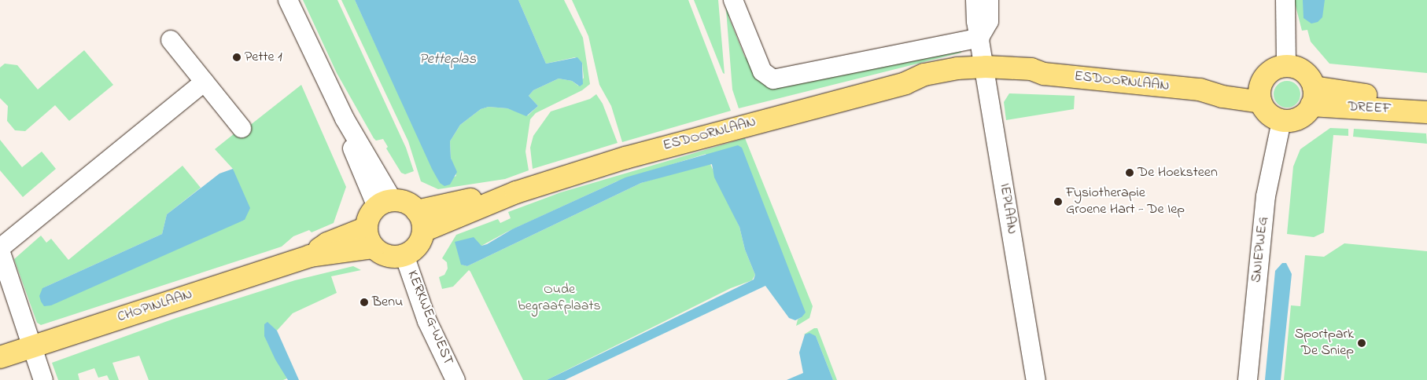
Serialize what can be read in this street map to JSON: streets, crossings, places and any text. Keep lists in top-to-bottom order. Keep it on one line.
{"streets":{"main road":["ESDOORNLAAN","DREEF","CHOPINLAAN"],"street":["IEPLAAN","SNIEPWEG","KERKWEG-WEST"]},"crossings":[["ESDOORNLAAN","DREEF"],["ESDOORNLAAN","IEPLAAN"],["ESDOORNLAAN","SNIEPWEG"],["ESDOORNLAAN","CHOPINLAAN"],["ESDOORNLAAN","KERKWEG-WEST"],["DREEF","SNIEPWEG"],["CHOPINLAAN","KERKWEG-WEST"]],"water":["Petteplas"],"parks":["Oude begraafplaats"],"places":["Pette 1","De Hoeksteen","Fysiotherapie Groene Hart - De Iep","Benu","Sportpark De Sniep"]}
